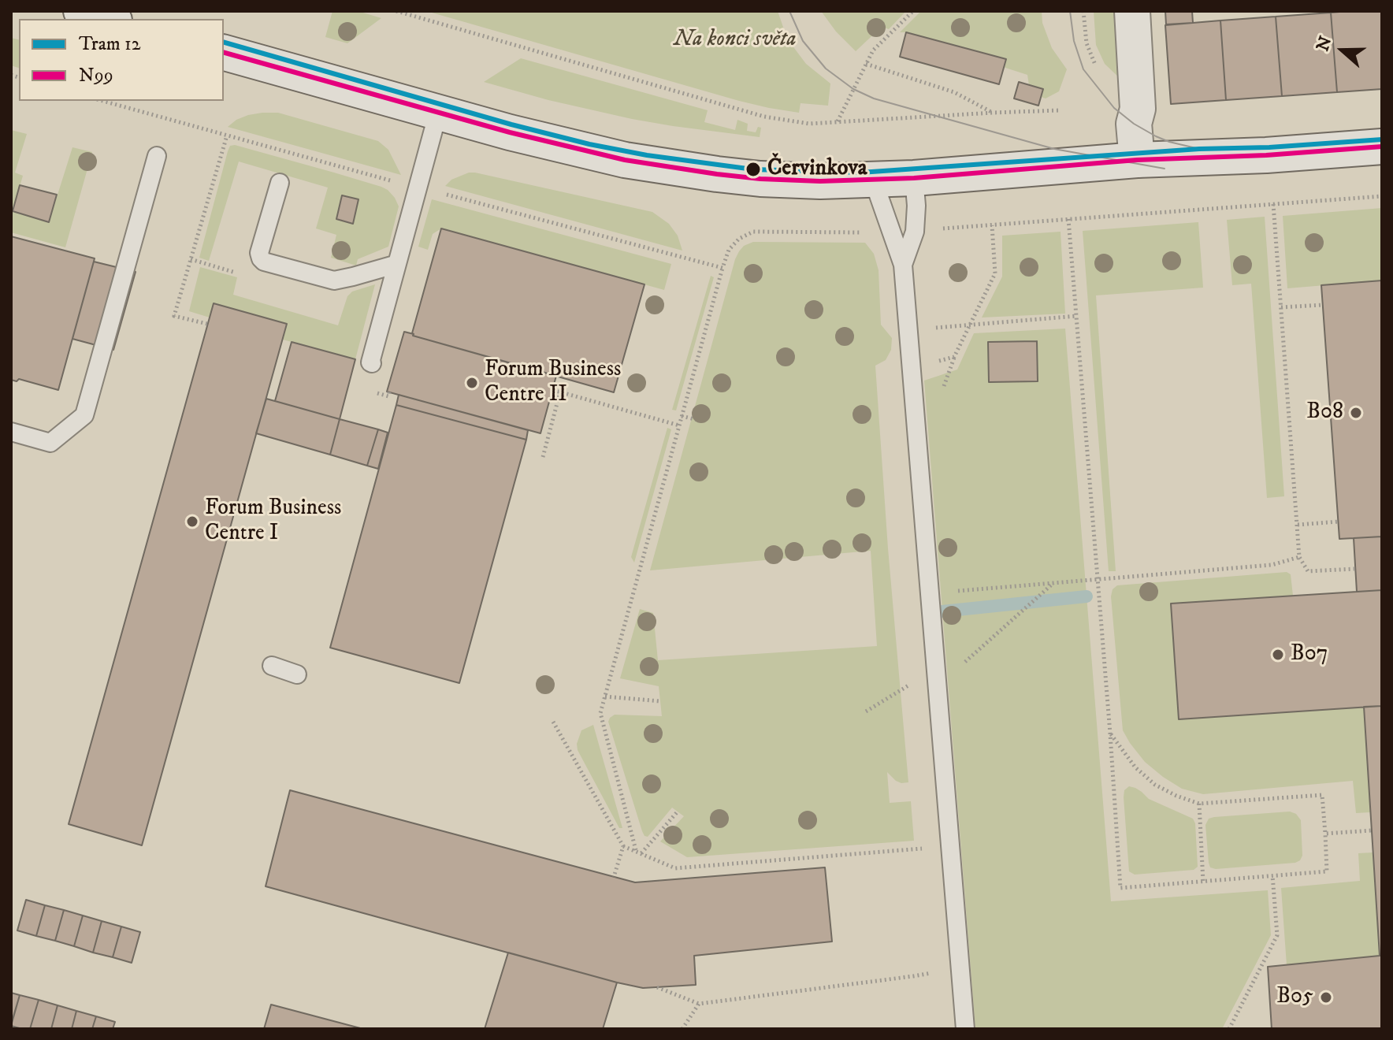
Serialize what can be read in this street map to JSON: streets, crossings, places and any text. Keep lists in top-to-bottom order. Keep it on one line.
{"parks":["Na konci světa"],"places":["Červinkova","Forum Business Centre II","B08","Forum Business Centre I","B07","B05"],"lines":["tram line 12","transit line N99"],"legend":["Tram 12","N99"],"north":"left"}
